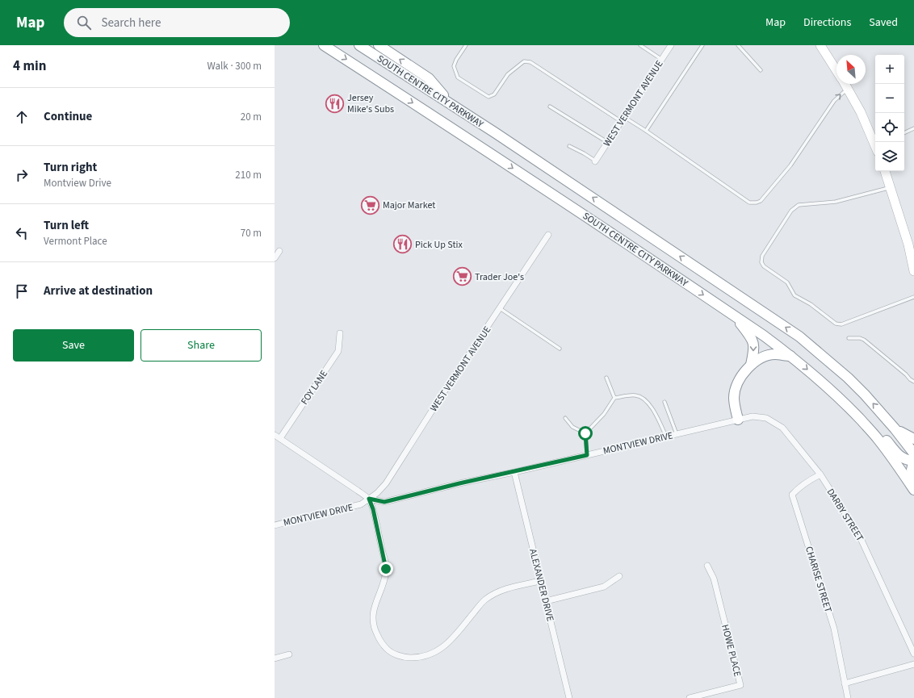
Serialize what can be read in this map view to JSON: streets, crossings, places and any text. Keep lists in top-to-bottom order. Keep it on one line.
{"streets":{"highway":["SOUTH CENTRE CITY PARKWAY"],"street":["WEST VERMONT AVENUE","FOY LANE","MONTVIEW DRIVE","DARBY STREET","CHARISE STREET","ALEXANDER DRIVE","HOWE PLACE"]},"crossings":[["WEST VERMONT AVENUE","MONTVIEW DRIVE"],["MONTVIEW DRIVE","DARBY STREET"],["MONTVIEW DRIVE","ALEXANDER DRIVE"],["DARBY STREET","CHARISE STREET"]],"places":{"restaurant":["Jersey Mike's Subs","Pick Up Stix"],"supermarket":["Major Market","Trader Joe's"]},"north":"top left","page":{"header":"Map","search":"Search here","nav":["Map","Directions","Saved"],"heading":["4 min","Walk · 300 m"],"map_buttons":["+","−"],"list":[["Continue","20 m"],["Turn right","Montview Drive","210 m"],["Turn left","Vermont Place","70 m"],"Arrive at destination"],"buttons":["Save","Share"]}}
